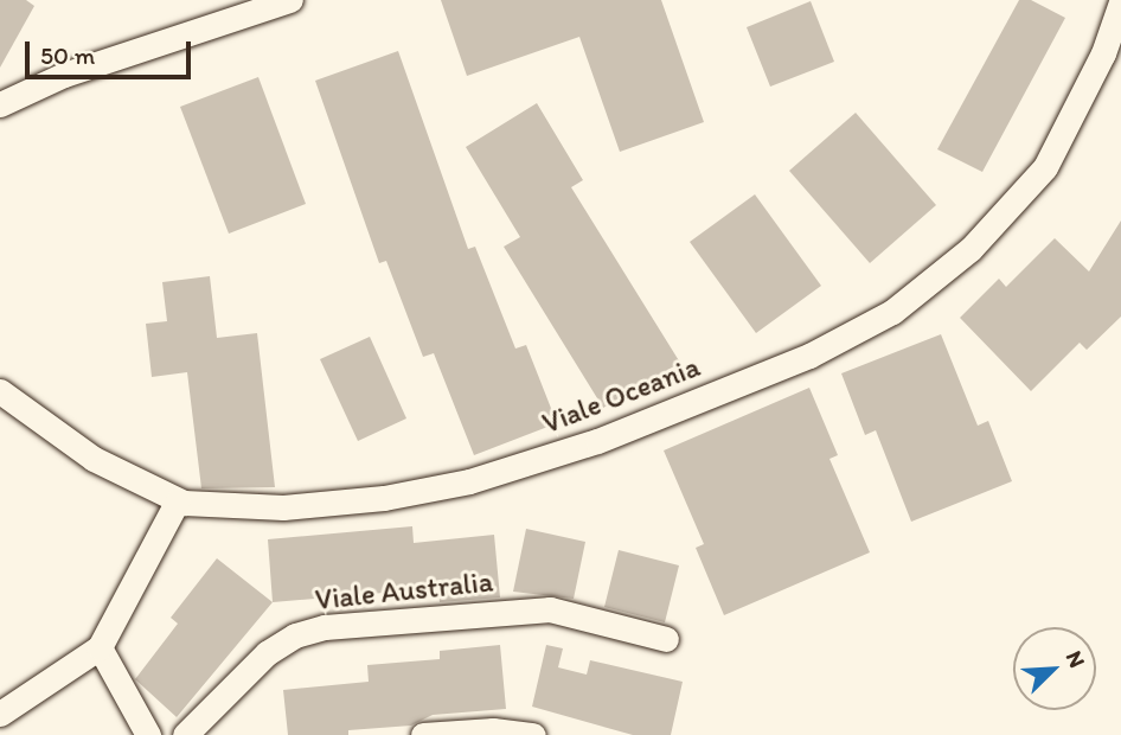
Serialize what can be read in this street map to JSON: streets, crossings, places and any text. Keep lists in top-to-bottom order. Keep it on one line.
{"streets":{"street":["Viale Oceania","Viale Australia"]},"scale_bar":"50 m","north":"top right"}
